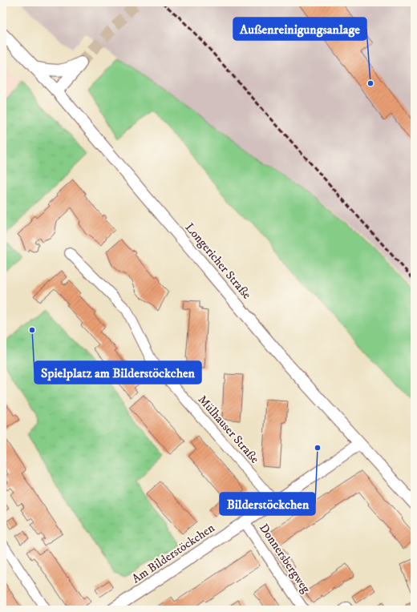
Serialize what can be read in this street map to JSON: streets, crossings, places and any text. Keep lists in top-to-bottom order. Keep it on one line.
{"streets":{"street":["Longericher Straße","Mülhauser Straße","Am Bilderstöckchen","Donnersbergweg"]},"crossings":[["Longericher Straße","Am Bilderstöckchen"],["Mülhauser Straße","Am Bilderstöckchen"],["Am Bilderstöckchen","Donnersbergweg"]],"places":["Außenreinigungsanlage","Spielplatz am Bilderstöckchen","Bilderstöckchen"]}
